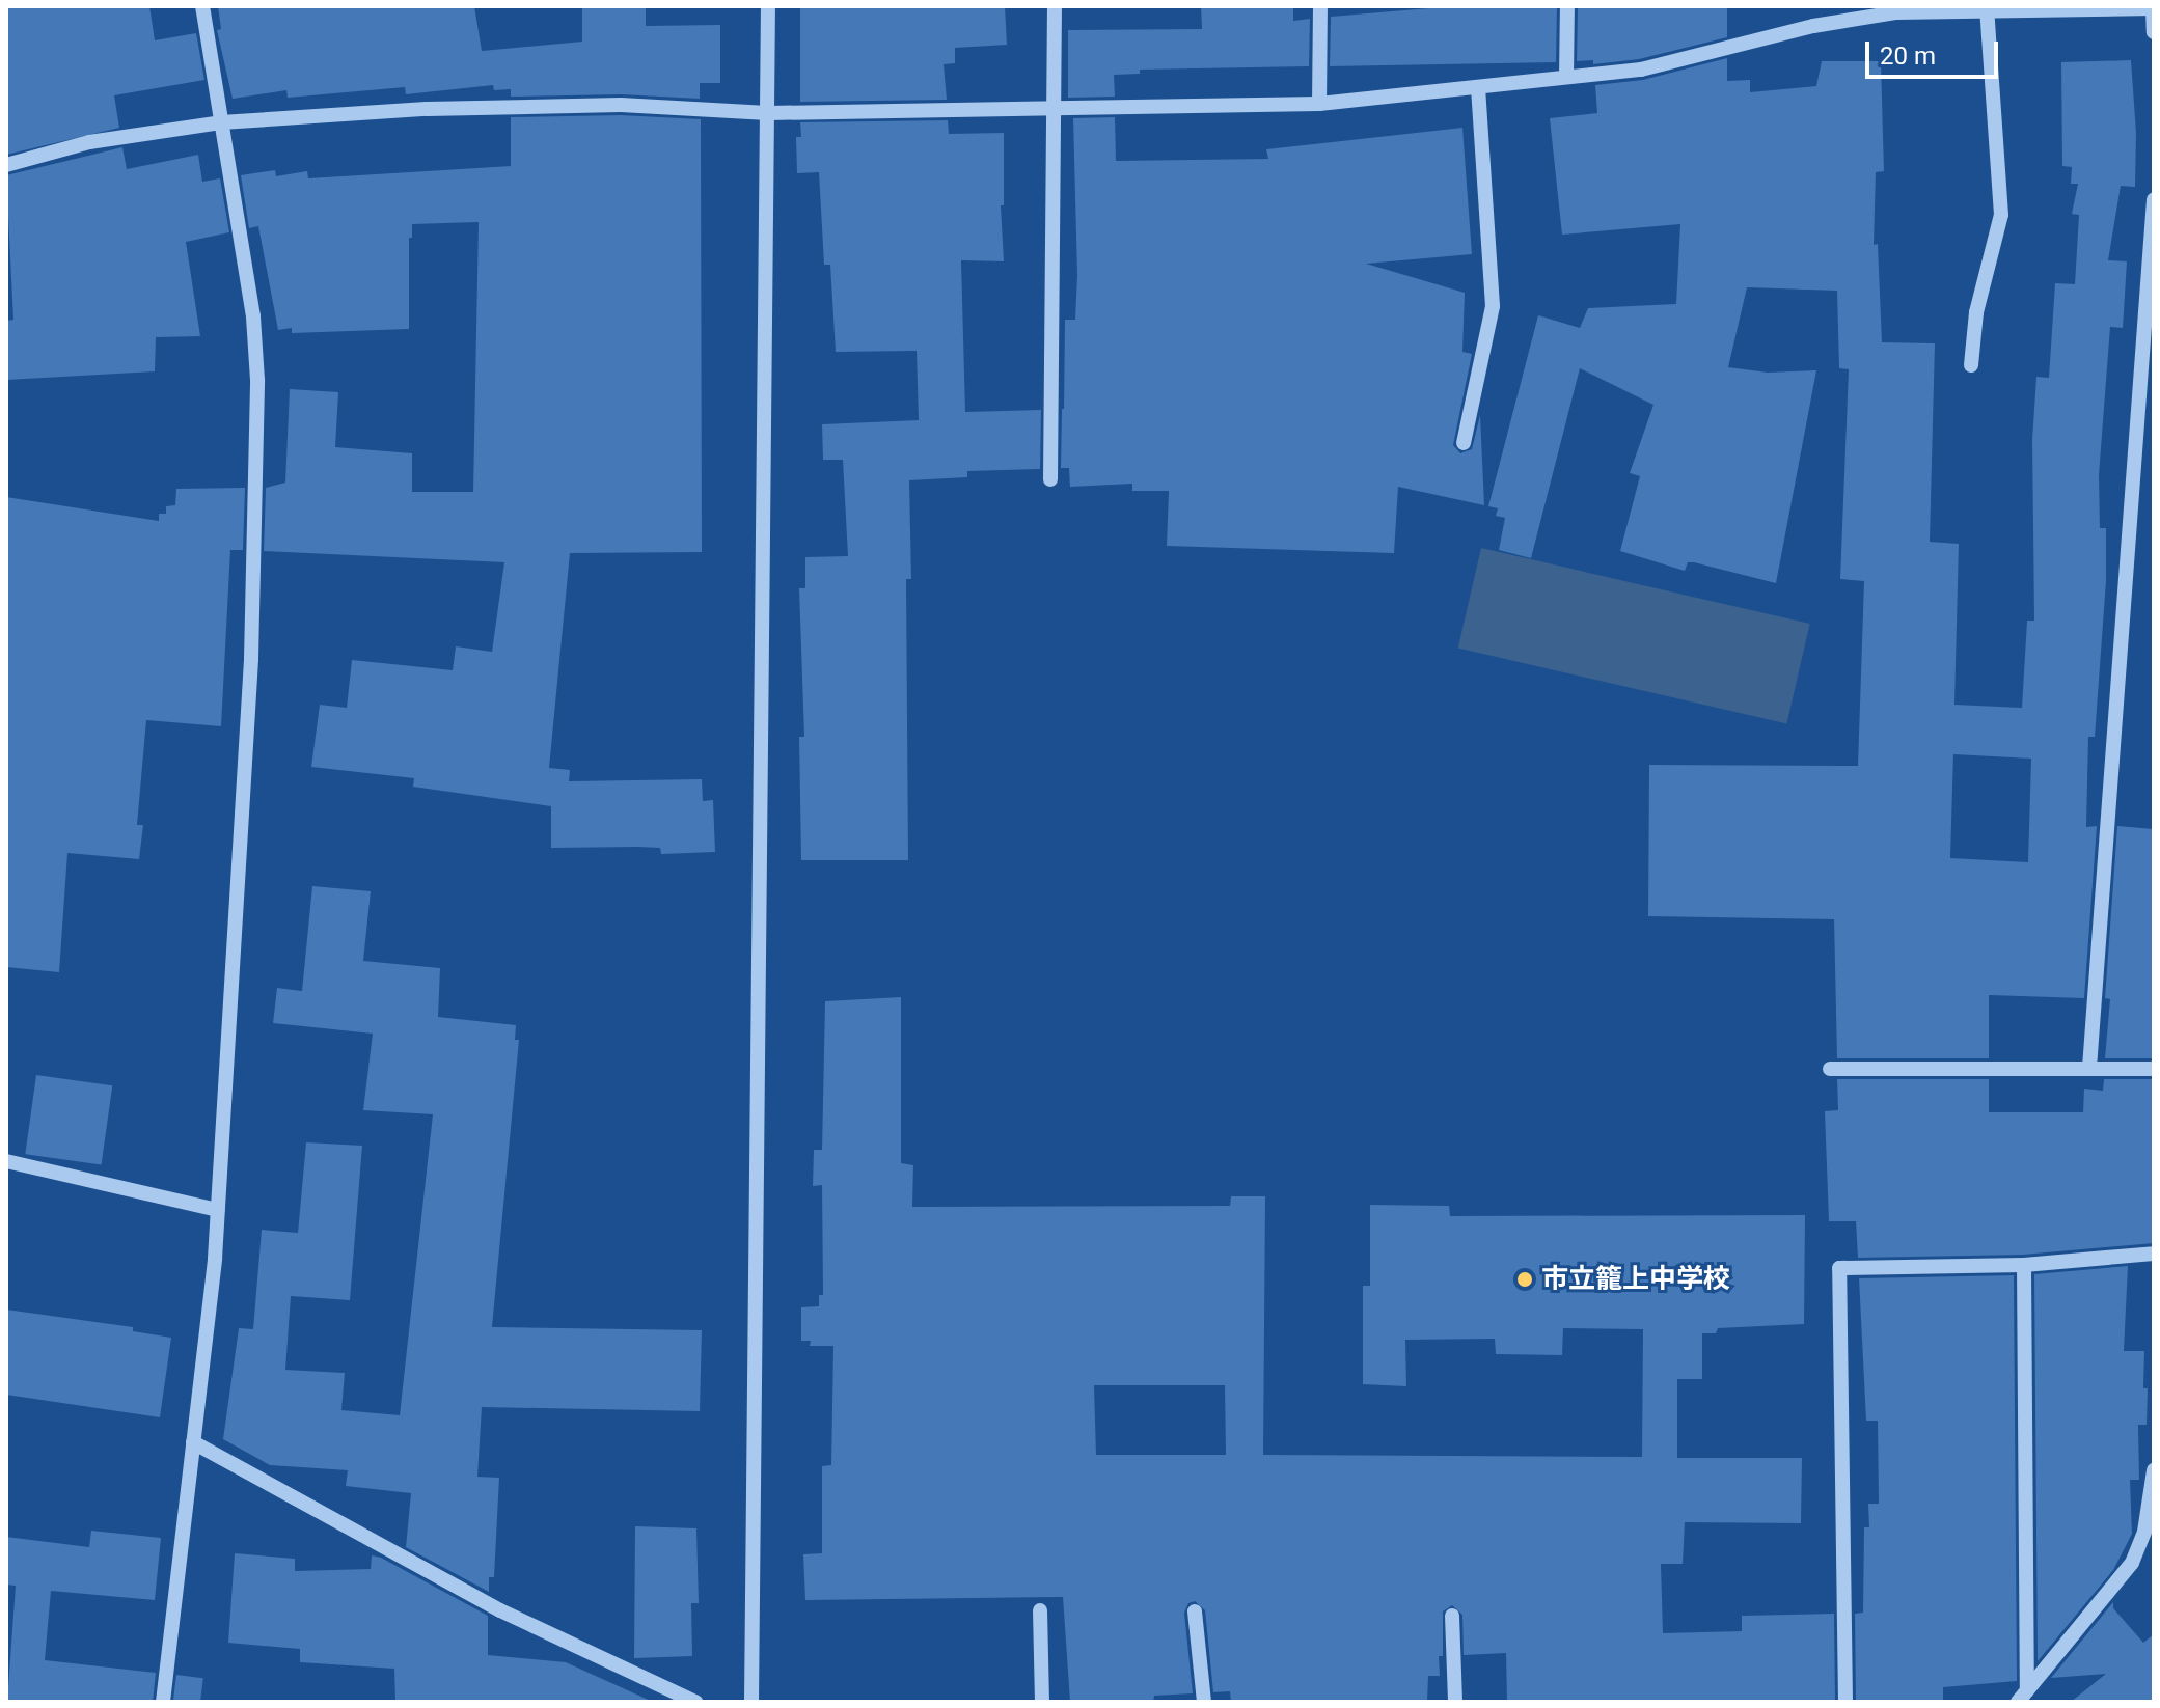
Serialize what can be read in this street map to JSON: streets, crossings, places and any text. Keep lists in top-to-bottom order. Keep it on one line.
{"places":["市立籠上中学校"],"scale_bar":"20 m"}
